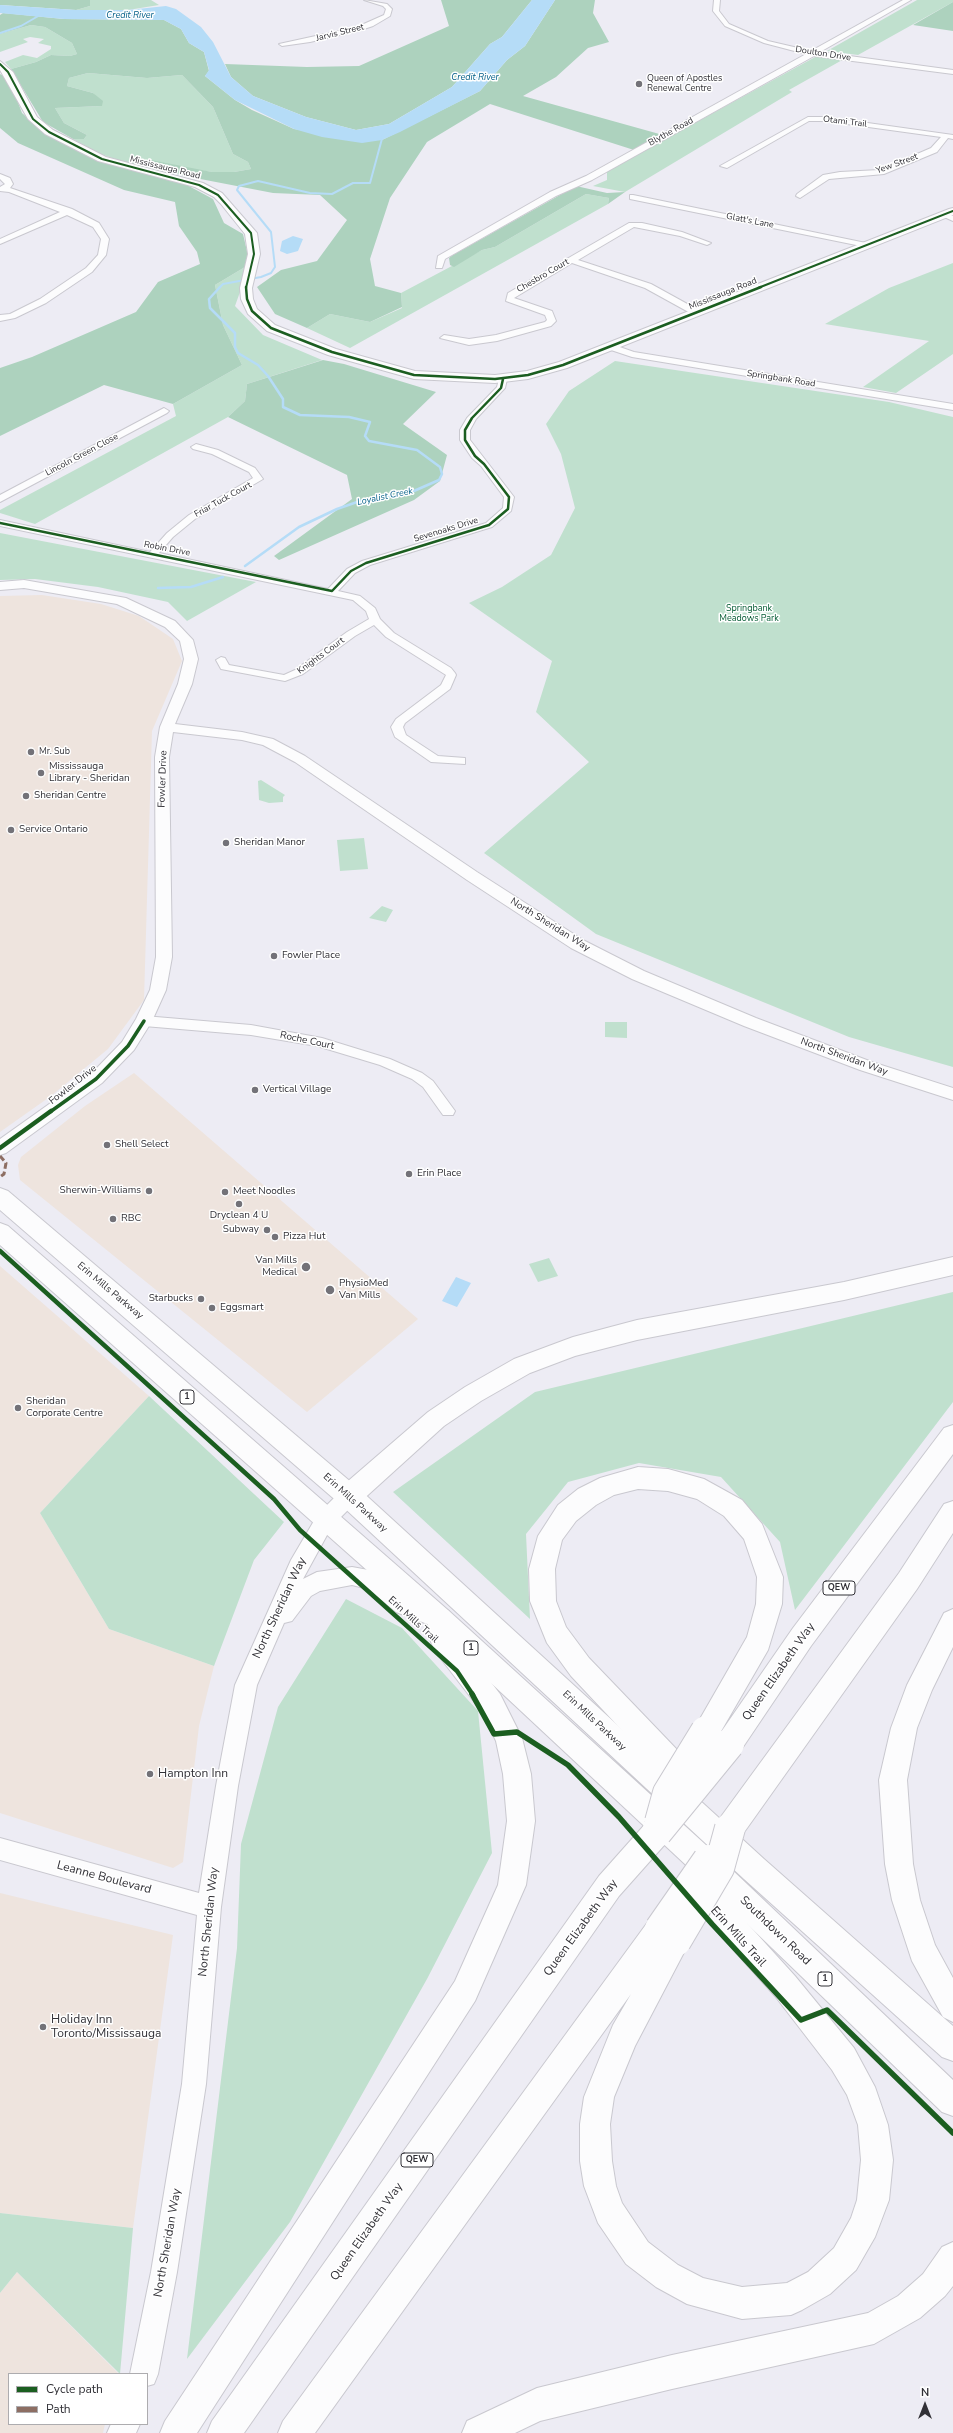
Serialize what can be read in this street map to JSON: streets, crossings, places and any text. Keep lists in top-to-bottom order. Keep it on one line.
{"streets":{"main road":["Mississauga Road","Erin Mills Parkway","1","QEW","Queen Elizabeth Way","Southdown Road"],"street":["Jarvis Street","Doulton Drive","Otami Trail","Blythe Road","Yew Street","Glatt's Lane","Chesbro Court","Springbank Road","Lincoln Green Close","Friar Tuck Court","Sevenoaks Drive","Robin Drive","Knights Court","Fowler Drive","North Sheridan Way","Roche Court","Leanne Boulevard"],"cycle path":["Erin Mills Trail"]},"crossings":[["Doulton Drive","Blythe Road"],["Otami Trail","Yew Street"],["Mississauga Road","Glatt's Lane"],["Mississauga Road","Springbank Road"],["Mississauga Road","Sevenoaks Drive"],["Friar Tuck Court","Robin Drive"],["Sevenoaks Drive","Robin Drive"],["Robin Drive","Knights Court"],["Fowler Drive","North Sheridan Way"],["Fowler Drive","Roche Court"],["North Sheridan Way","Erin Mills Parkway"],["North Sheridan Way","1"],["North Sheridan Way","Leanne Boulevard"],["1","Southdown Road"]],"water":["Credit River","Loyalist Creek"],"parks":["Springbank Meadows Park"],"places":["Queen of Apostles Renewal Centre","Mr. Sub","Mississauga Library - Sheridan","Sheridan Centre","Service Ontario","Sheridan Manor","Fowler Place","Vertical Village","Shell Select","Erin Place","Sherwin-Williams","Meet Noodles","Dryclean 4 U","RBC","Subway","Pizza Hut","Van Mills Medical","PhysioMed Van Mills","Starbucks","Eggsmart","Sheridan Corporate Centre","Hampton Inn","Holiday Inn Toronto/Mississauga"],"legend":["Cycle path","Path"],"north":"top"}
